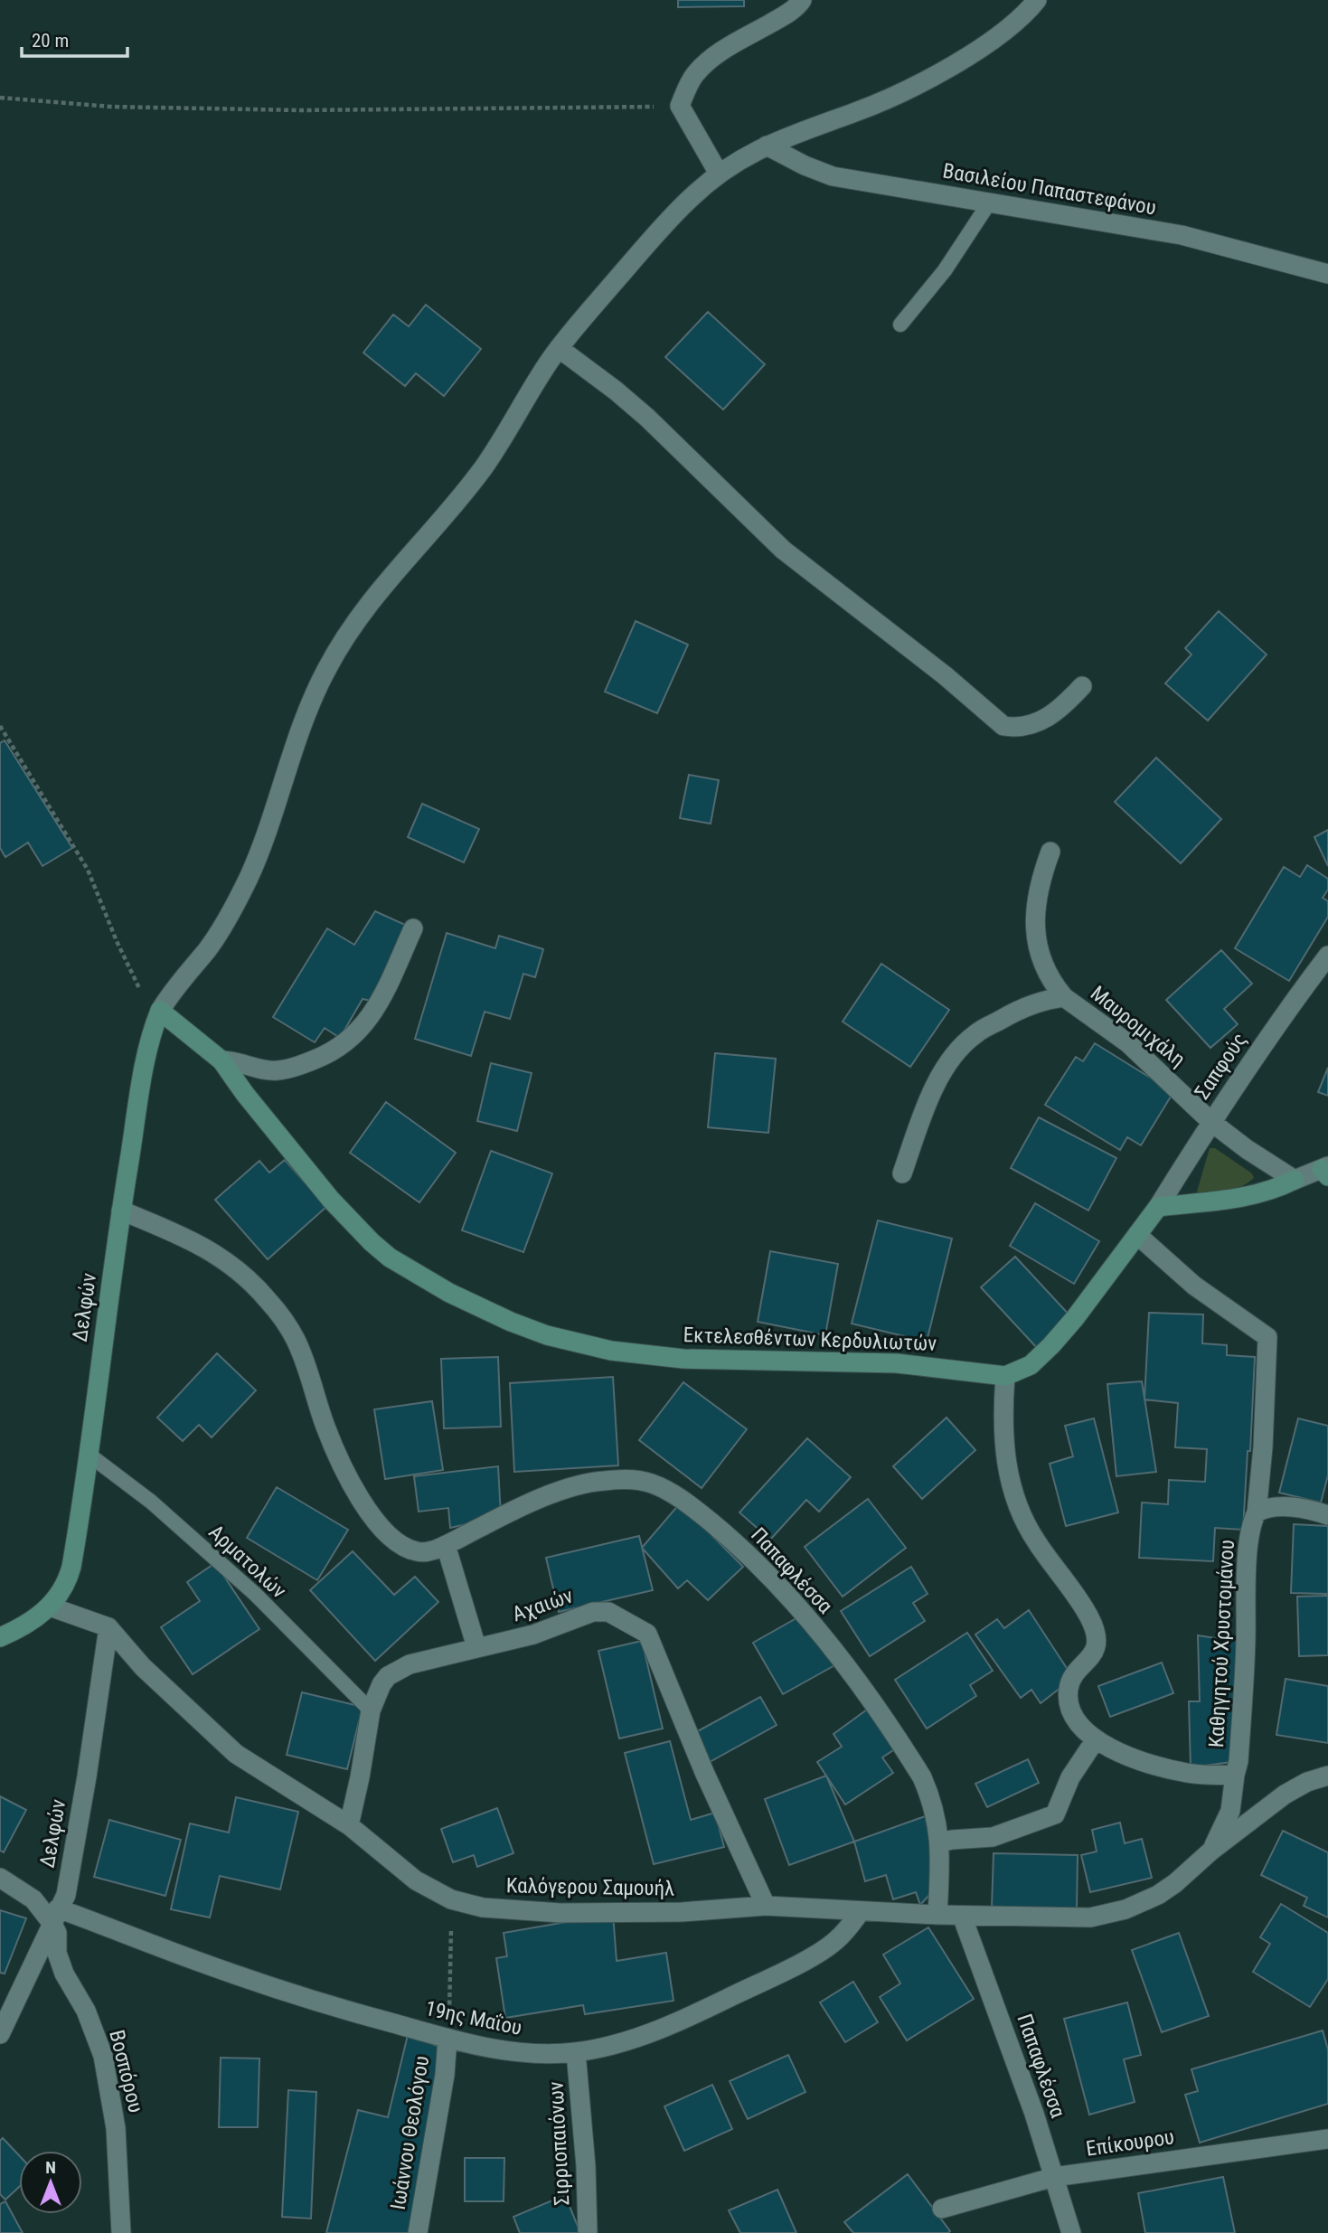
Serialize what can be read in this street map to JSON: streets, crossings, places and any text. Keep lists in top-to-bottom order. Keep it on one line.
{"streets":{"street":["Βασιλείου Παπαστεφάνου","Μαυρομιχάλη","Σαπφούς","Δελφών","Εκτελεσθέντων Κερδυλιωτών","Παπαφλέσσα","Αχαιών","Καθηγητού Χρυστομάνου","Καλόγερου Σαμουήλ","19ης Μαΐου","Βοσπόρου","Ιωάννου Θεολόγου","Επίκουρου","Σιρριοπαιόνων"],"lane":["Αρματολών"]},"crossings":[["Μαυρομιχάλη","Σαπφούς"],["Σαπφούς","Εκτελεσθέντων Κερδυλιωτών"],["Σαπφούς","Καθηγητού Χρυστομάνου"],["Δελφών","Εκτελεσθέντων Κερδυλιωτών"],["Δελφών","Αρματολών"],["Δελφών","Παπαφλέσσα"],["Δελφών","Καλόγερου Σαμουήλ"],["Δελφών","19ης Μαΐου"],["Δελφών","Βοσπόρου"],["Αρματολών","Αχαιών"],["Παπαφλέσσα","Καλόγερου Σαμουήλ"],["Παπαφλέσσα","Επίκουρου"],["Αχαιών","Καλόγερου Σαμουήλ"],["Καλόγερου Σαμουήλ","19ης Μαΐου"],["19ης Μαΐου","Βοσπόρου"],["19ης Μαΐου","Ιωάννου Θεολόγου"],["19ης Μαΐου","Σιρριοπαιόνων"]],"scale_bar":"20 m","north":"top"}
